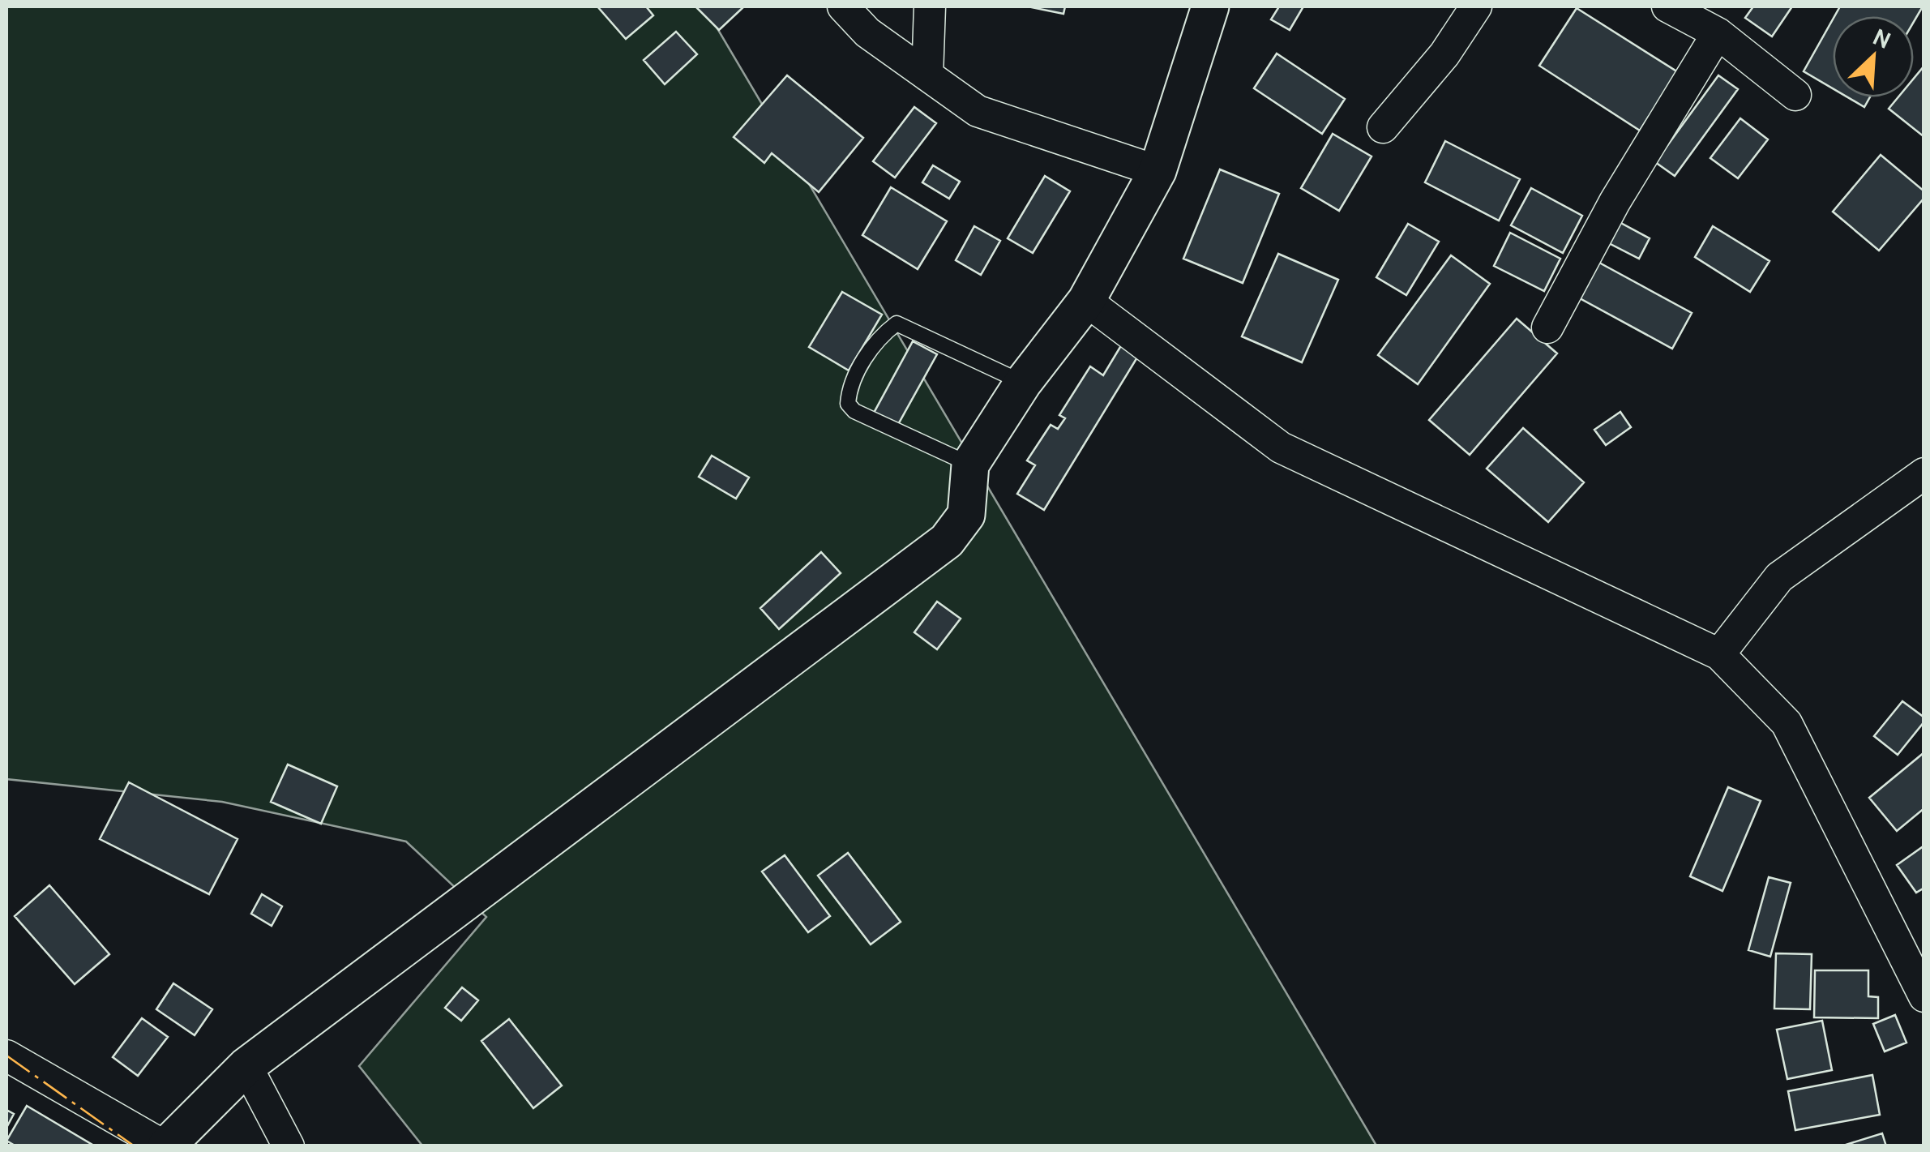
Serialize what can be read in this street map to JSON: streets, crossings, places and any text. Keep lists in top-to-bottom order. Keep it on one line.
{"north":"top right"}
